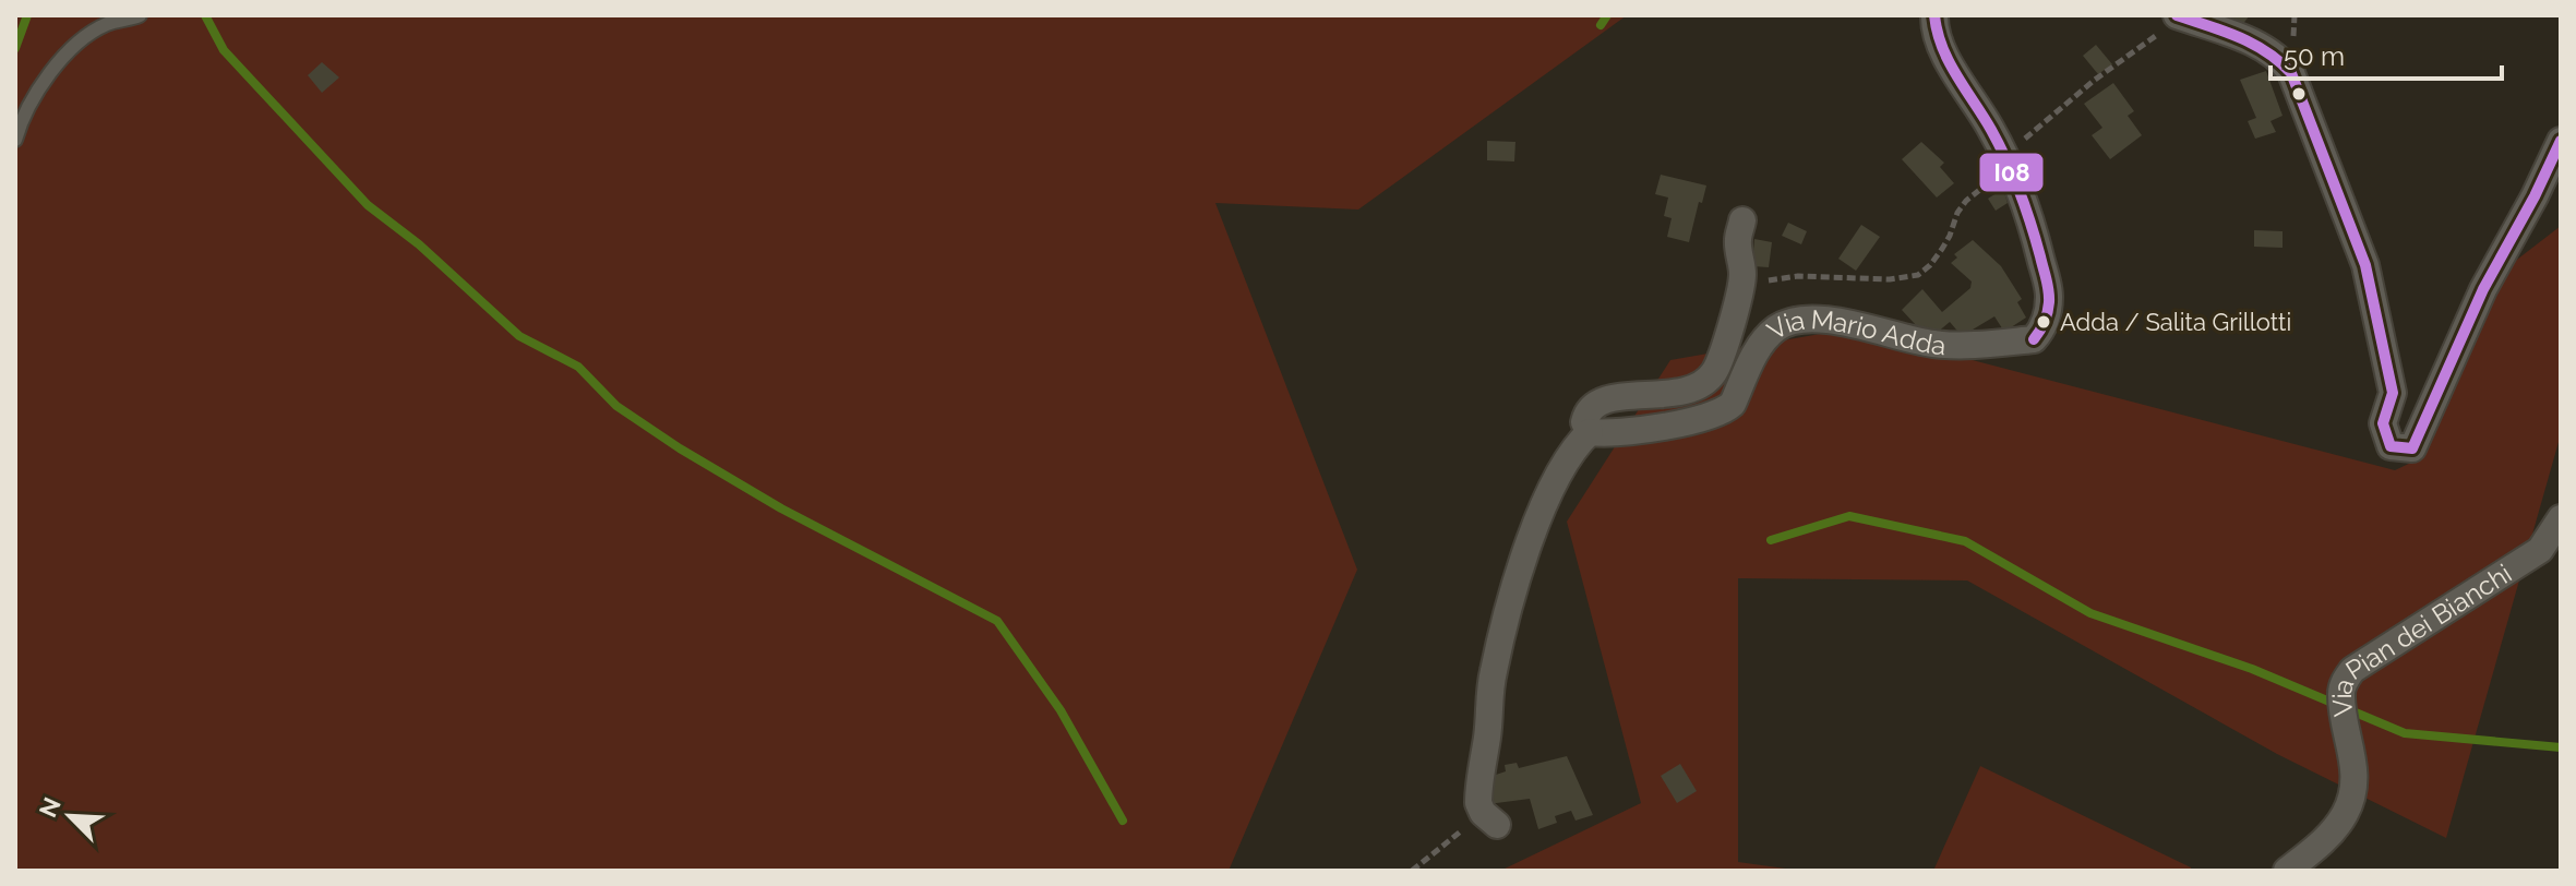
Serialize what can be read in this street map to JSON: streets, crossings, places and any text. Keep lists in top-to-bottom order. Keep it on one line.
{"streets":{"street":["Via Mario Adda","Via Pian dei Bianchi"]},"places":["Adda / Salita Grillotti"],"lines":["transit line I08"],"scale_bar":"50 m","north":"top left"}
